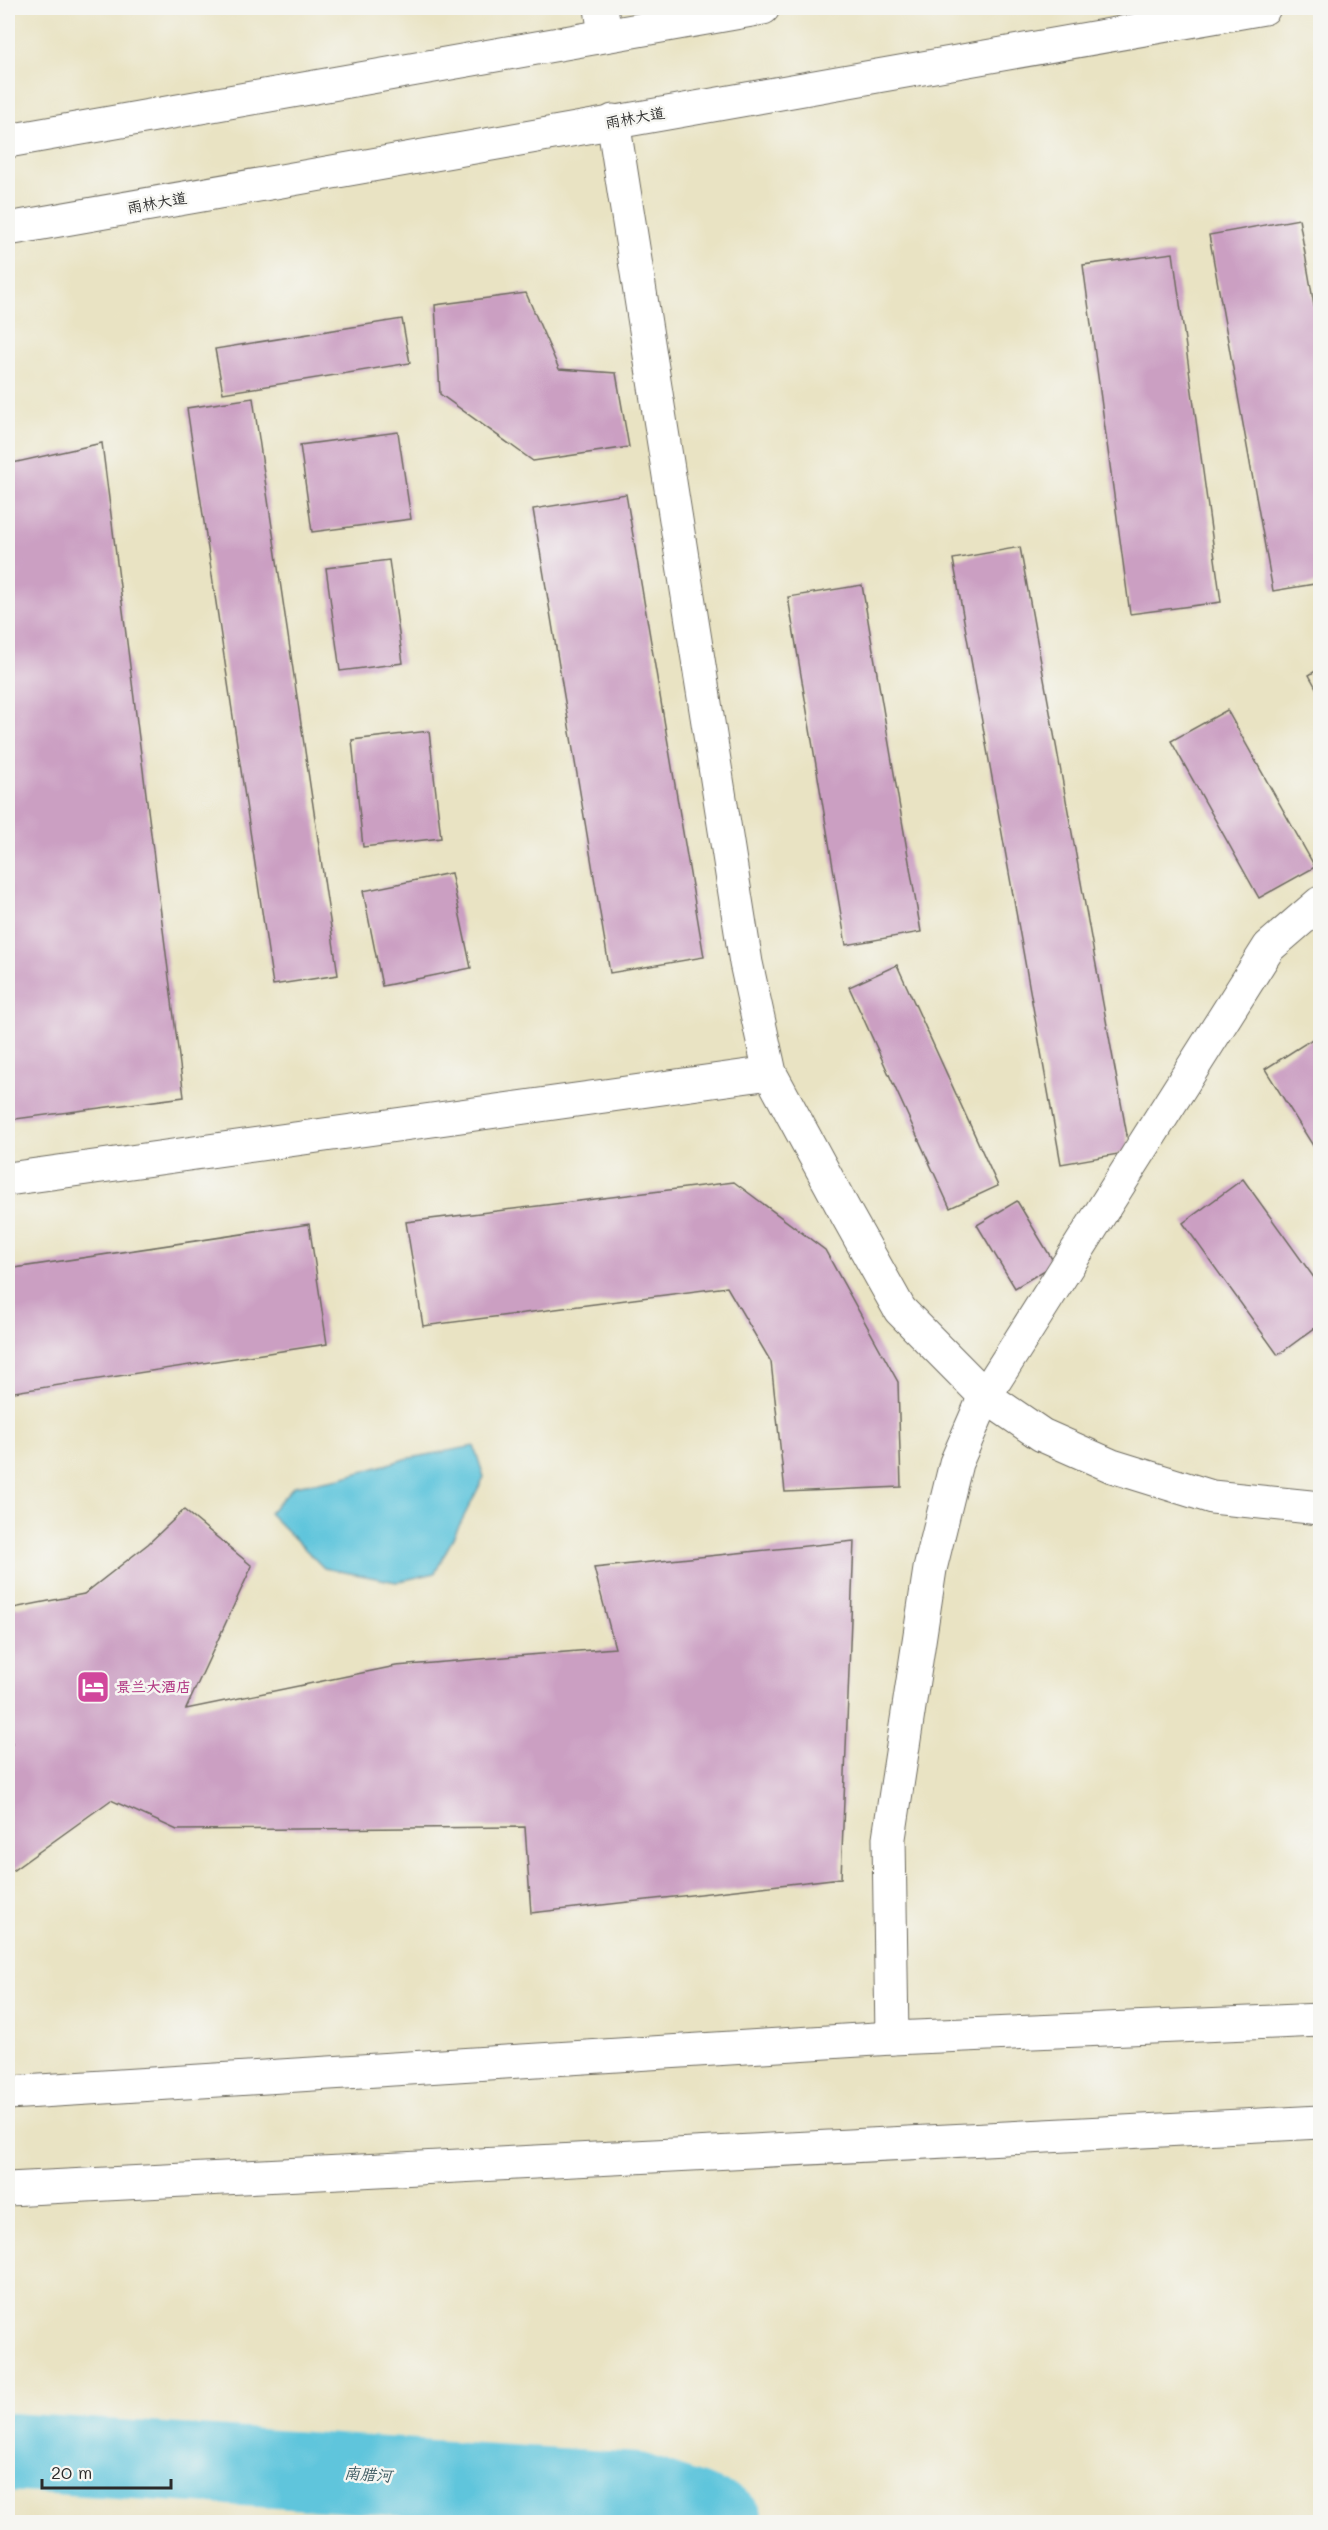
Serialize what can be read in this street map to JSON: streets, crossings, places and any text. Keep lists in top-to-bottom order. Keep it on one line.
{"streets":{"main road":["雨林大道"]},"water":["南腊河"],"places":{"hotel":["景兰大酒店"]},"scale_bar":"20 m"}
